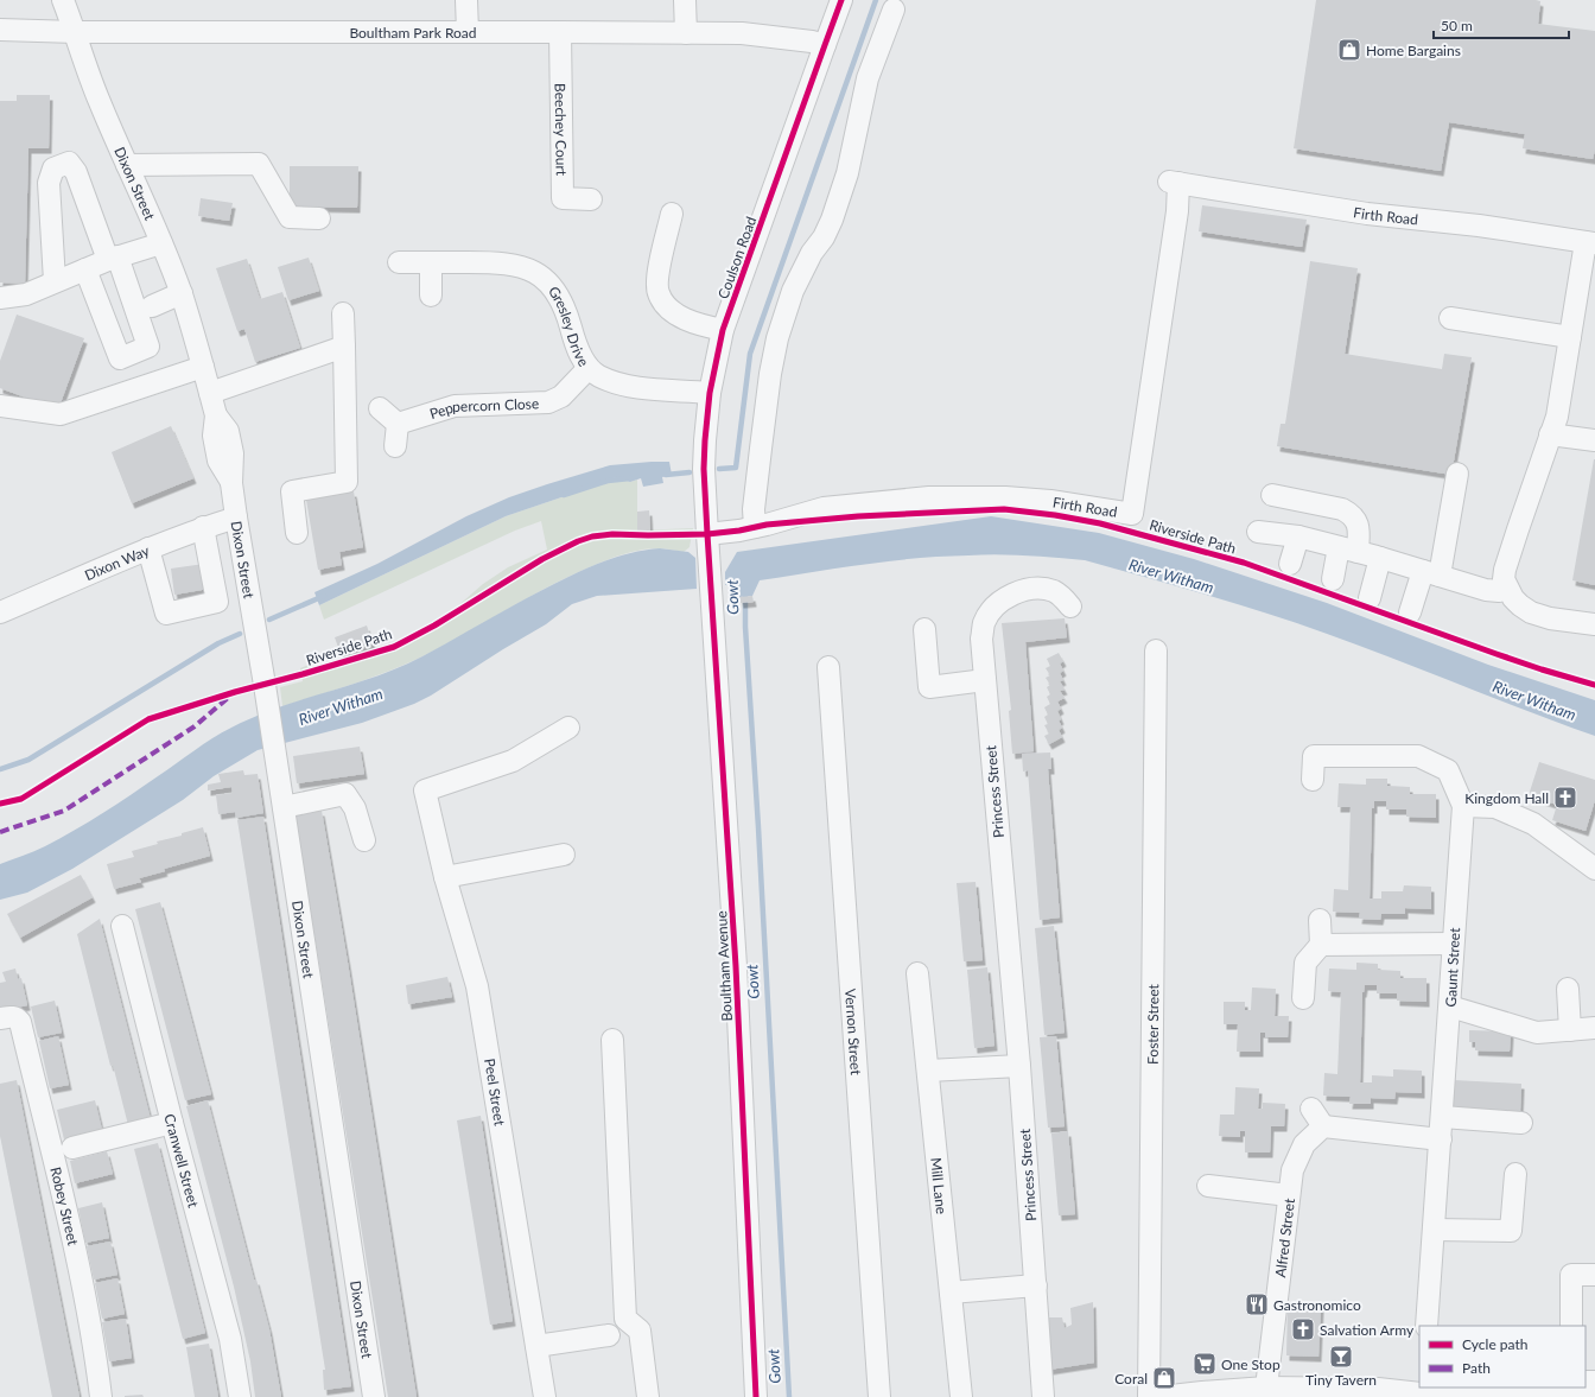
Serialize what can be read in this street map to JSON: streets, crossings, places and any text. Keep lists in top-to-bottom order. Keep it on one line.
{"streets":{"street":["Boultham Park Road","Beechey Court","Dixon Street","Firth Road","Coulson Road","Gresley Drive","Peppercorn Close","Dixon Way","Princess Street","Boultham Avenue","Gaunt Street","Foster Street","Vernon Street","Peel Street","Cranwell Street","Mill Lane","Robey Street","Alfred Street"],"cycle path":["Riverside Path"]},"crossings":[["Boultham Park Road","Beechey Court"],["Boultham Park Road","Dixon Street"],["Boultham Park Road","Coulson Road"],["Dixon Street","Dixon Way"],["Firth Road","Coulson Road"],["Firth Road","Boultham Avenue"],["Coulson Road","Gresley Drive"],["Coulson Road","Boultham Avenue"],["Gresley Drive","Peppercorn Close"],["Gaunt Street","Alfred Street"]],"water":["River Witham","Gowt"],"places":{"shop":["Home Bargains","Coral"],"church":["Kingdom Hall","Salvation Army"],"restaurant":["Gastronomico"],"bar":["Tiny Tavern"],"supermarket":["One Stop"]},"legend":["Cycle path","Path"],"scale_bar":"50 m"}
